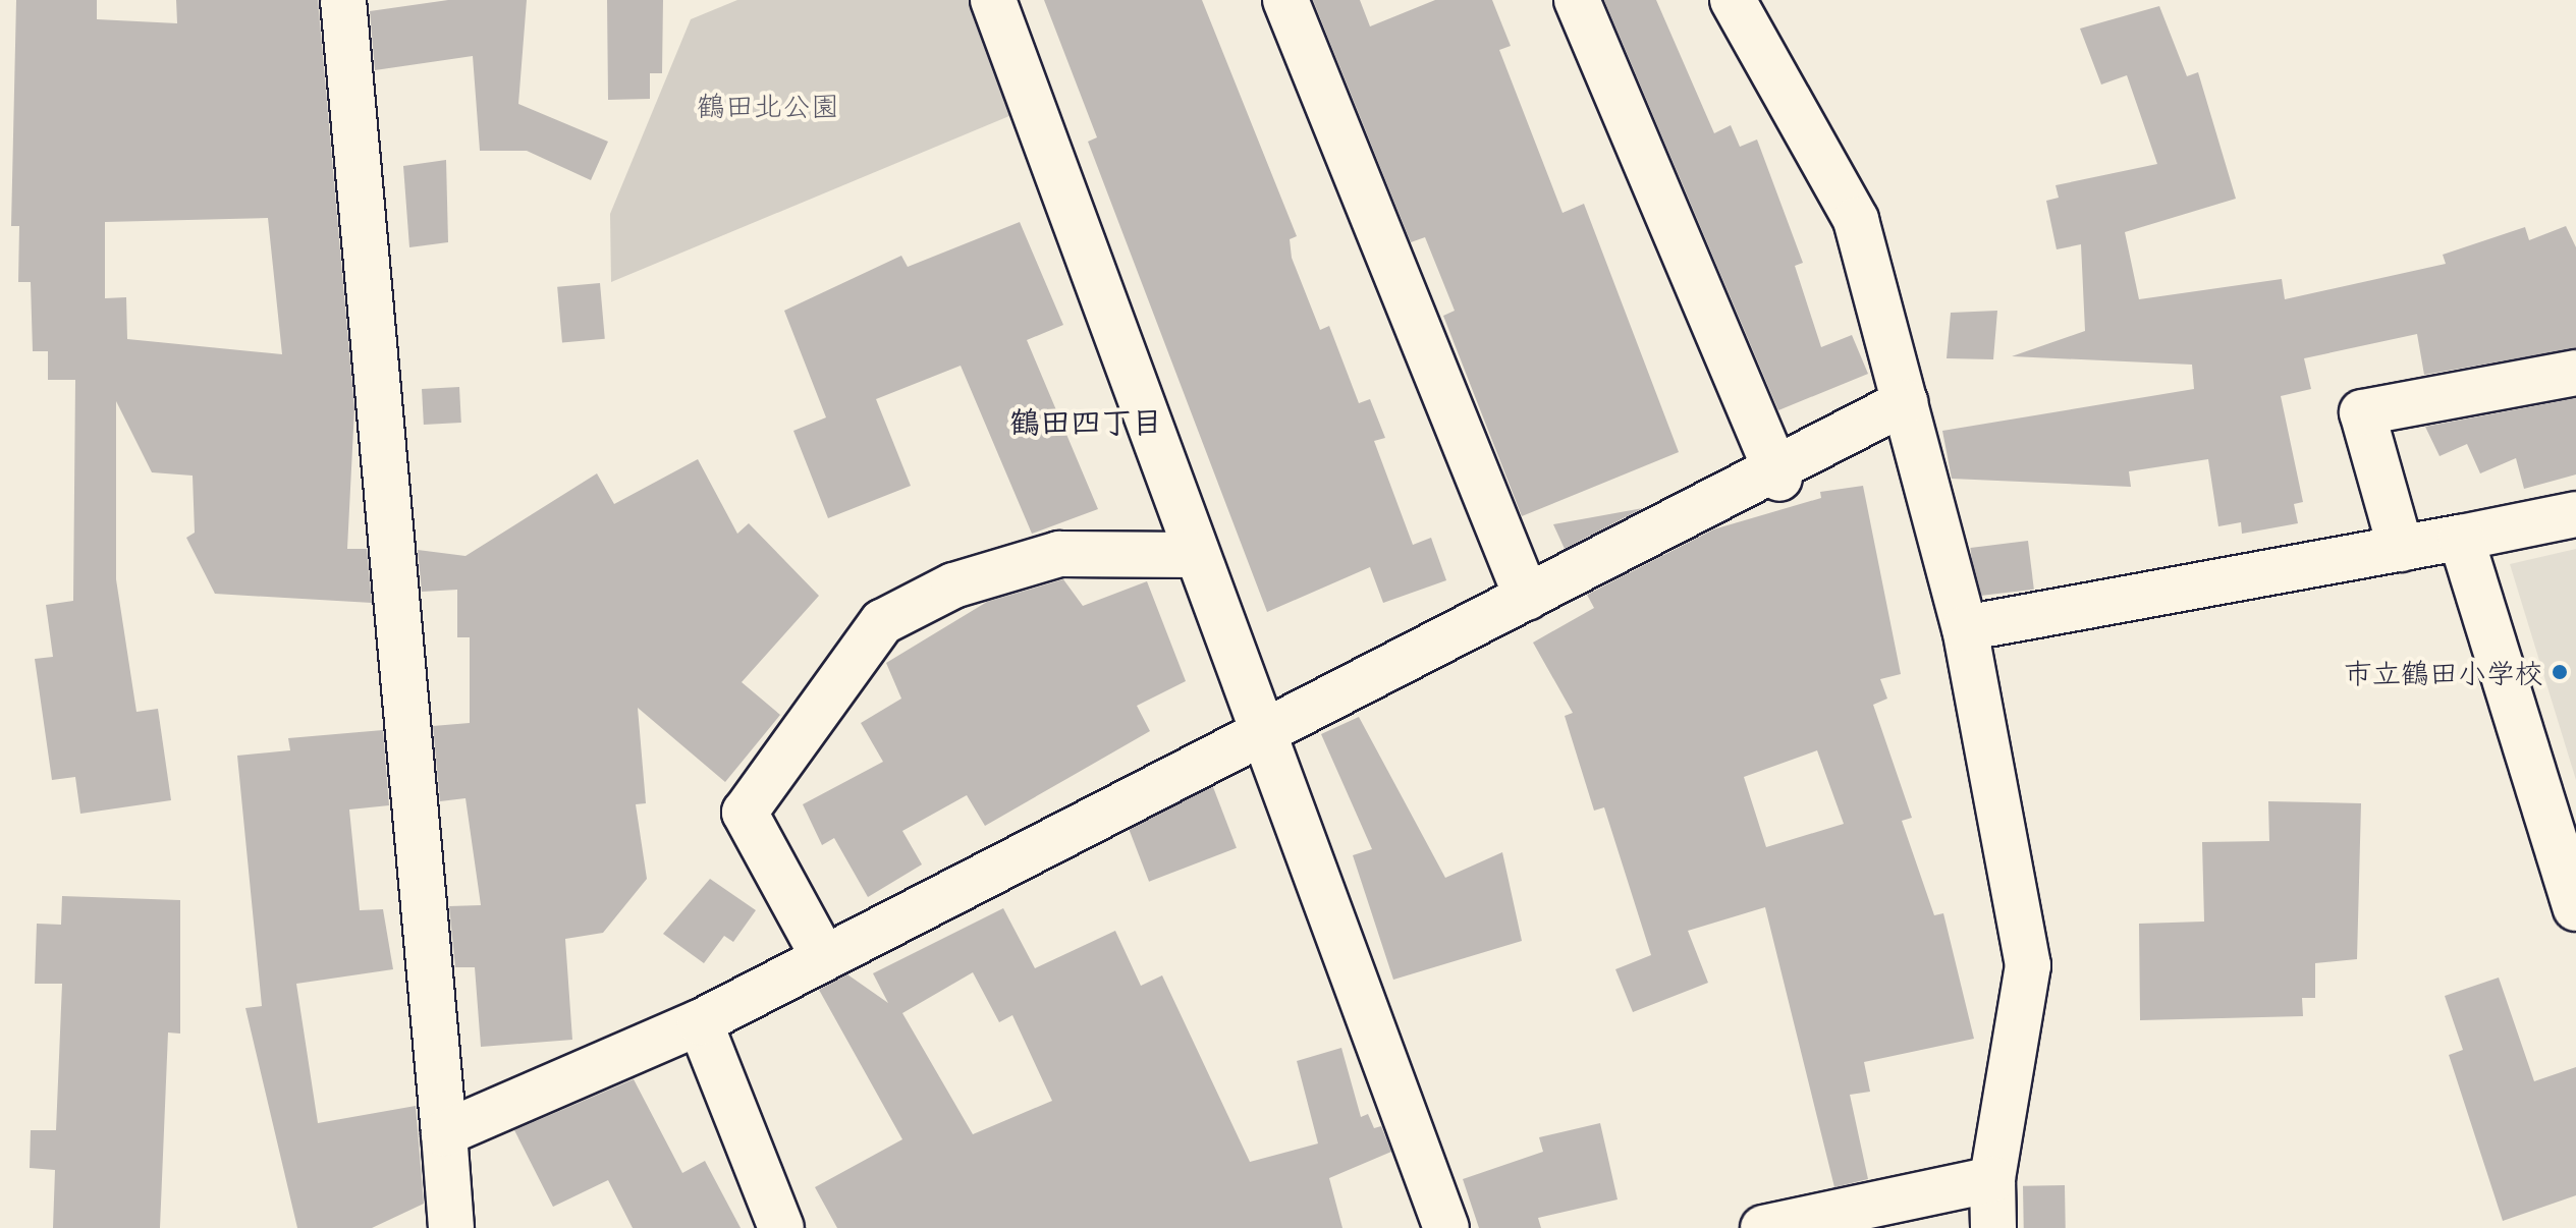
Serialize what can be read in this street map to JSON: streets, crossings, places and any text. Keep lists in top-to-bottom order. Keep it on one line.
{"districts":["鶴田四丁目"],"parks":["鶴田北公園"],"places":["市立鶴田小学校"]}
